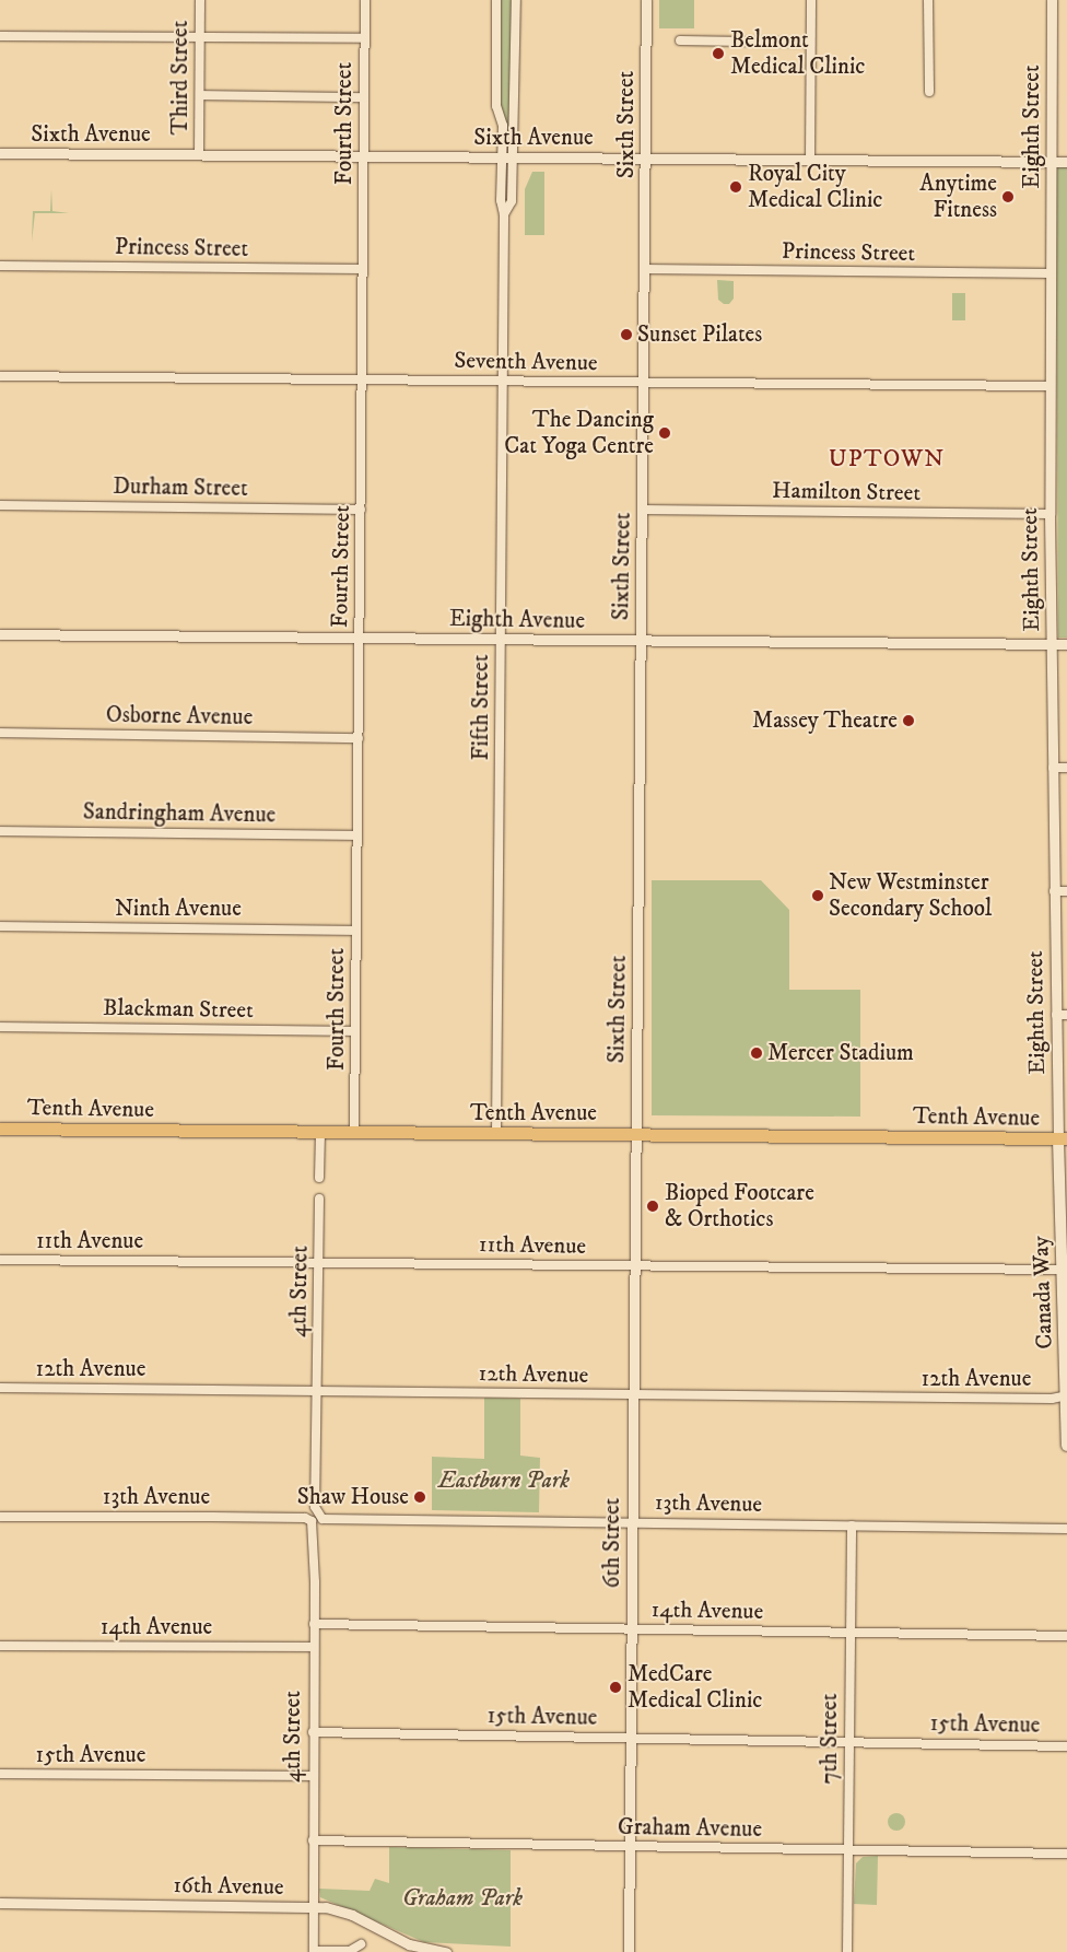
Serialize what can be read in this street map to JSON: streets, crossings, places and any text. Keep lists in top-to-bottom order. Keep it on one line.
{"streets":{"main road":["Tenth Avenue","Canada Way"],"street":["Third Street","Fourth Street","Sixth Street","Eighth Street","Sixth Avenue","Princess Street","Seventh Avenue","Durham Street","Hamilton Street","Eighth Avenue","Fifth Street","Osborne Avenue","Sandringham Avenue","Ninth Avenue","Blackman Street","11th Avenue","4th Street","12th Avenue","13th Avenue","6th Street","14th Avenue","15th Avenue","7th Street","Graham Avenue","16th Avenue"]},"crossings":[["Third Street","Sixth Avenue"],["Fourth Street","Sixth Avenue"],["Fourth Street","Princess Street"],["Fourth Street","Seventh Avenue"],["Fourth Street","Durham Street"],["Fourth Street","Eighth Avenue"],["Fourth Street","Osborne Avenue"],["Fourth Street","Sandringham Avenue"],["Fourth Street","Ninth Avenue"],["Fourth Street","Blackman Street"],["Fourth Street","Tenth Avenue"],["Sixth Street","Sixth Avenue"],["Sixth Street","Princess Street"],["Sixth Street","Seventh Avenue"],["Sixth Street","Hamilton Street"],["Sixth Street","Eighth Avenue"],["Sixth Street","Tenth Avenue"],["Sixth Street","6th Street"],["Eighth Street","Sixth Avenue"],["Eighth Street","Princess Street"],["Eighth Street","Seventh Avenue"],["Eighth Street","Hamilton Street"],["Eighth Street","Eighth Avenue"],["Eighth Street","Tenth Avenue"],["Eighth Street","Canada Way"],["Sixth Avenue","Fifth Street"],["Seventh Avenue","Fifth Street"],["Eighth Avenue","Fifth Street"],["Fifth Street","Tenth Avenue"],["Tenth Avenue","Canada Way"],["Tenth Avenue","6th Street"],["11th Avenue","4th Street"],["11th Avenue","Canada Way"],["11th Avenue","6th Street"],["4th Street","12th Avenue"],["4th Street","13th Avenue"],["4th Street","14th Avenue"],["4th Street","15th Avenue"],["4th Street","Graham Avenue"],["4th Street","16th Avenue"],["Canada Way","12th Avenue"],["12th Avenue","6th Street"],["13th Avenue","6th Street"],["13th Avenue","7th Street"],["6th Street","14th Avenue"],["6th Street","15th Avenue"],["6th Street","Graham Avenue"],["14th Avenue","7th Street"],["15th Avenue","7th Street"],["7th Street","Graham Avenue"]],"districts":["UPTOWN"],"parks":["Eastburn Park","Graham Park"],"places":["Belmont Medical Clinic","Royal City Medical Clinic","Anytime Fitness","Sunset Pilates","The Dancing Cat Yoga Centre","Massey Theatre","New Westminster Secondary School","Mercer Stadium","Bioped Footcare & Orthotics","Shaw House","MedCare Medical Clinic"]}
